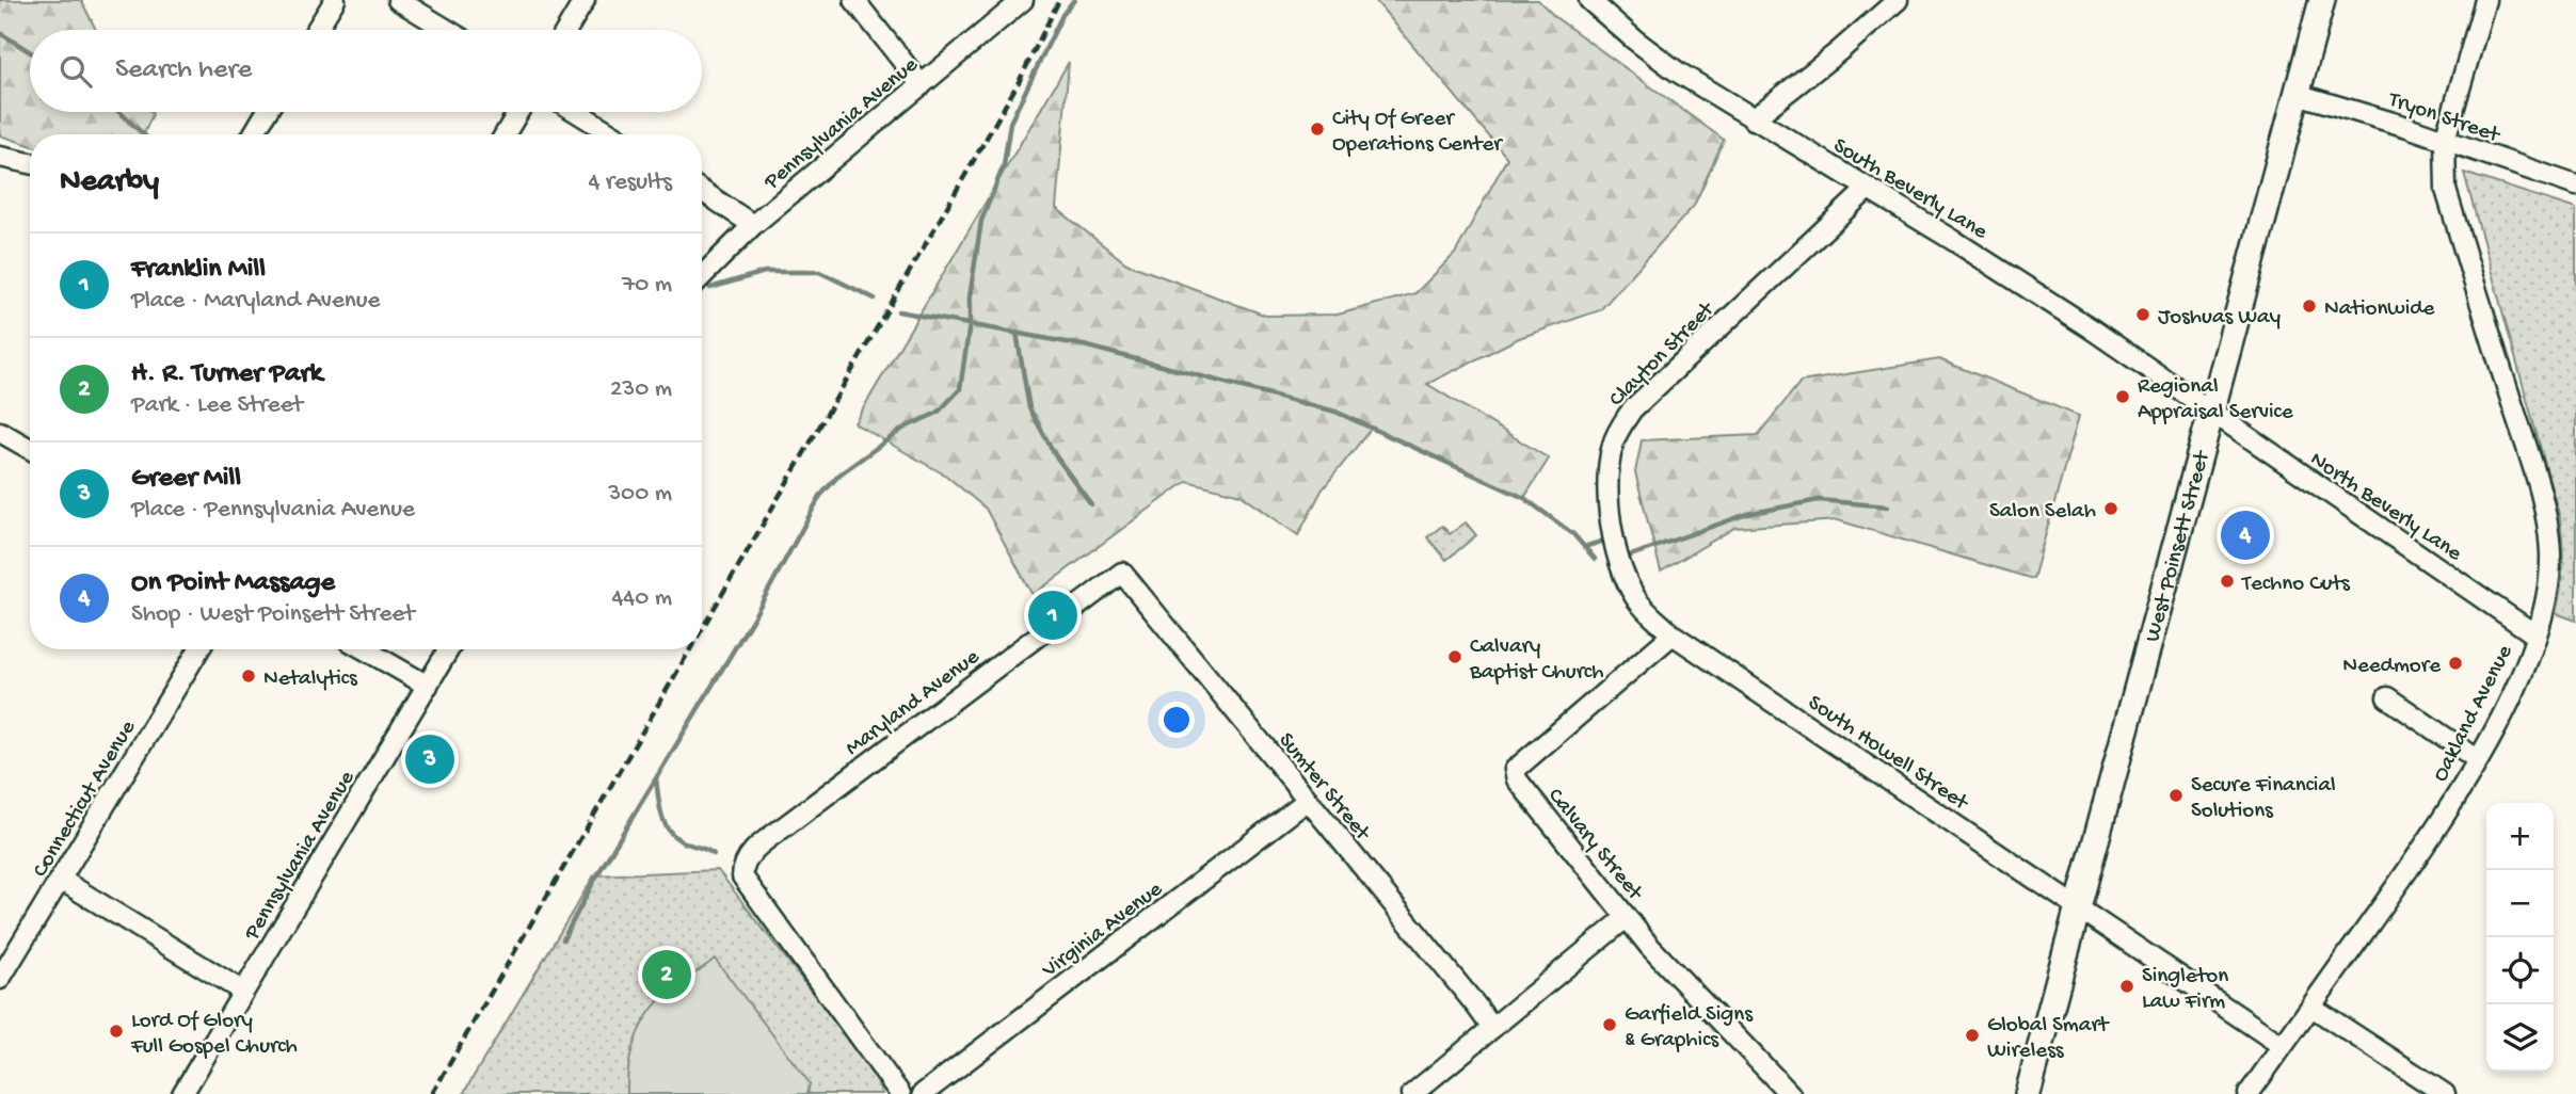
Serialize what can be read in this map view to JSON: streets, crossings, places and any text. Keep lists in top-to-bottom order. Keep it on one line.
{"streets":{"main road":["West Poinsett Street"],"street":["Tryon Street","Pennsylvania Avenue","South Beverly Lane","Clayton Street","North Beverly Lane","Maryland Avenue","Oakland Avenue","South Howell Street","Sumter Street","Connecticut Avenue","Calvary Street","Virginia Avenue"]},"crossings":[["Tryon Street","West Poinsett Street"],["Tryon Street","Oakland Avenue"],["South Beverly Lane","Clayton Street"],["South Beverly Lane","North Beverly Lane"],["South Beverly Lane","West Poinsett Street"],["Clayton Street","South Howell Street"],["Clayton Street","Calvary Street"],["North Beverly Lane","West Poinsett Street"],["North Beverly Lane","Oakland Avenue"],["West Poinsett Street","South Howell Street"],["Maryland Avenue","Sumter Street"],["Oakland Avenue","South Howell Street"],["South Howell Street","Calvary Street"],["Sumter Street","Virginia Avenue"]],"places":["City Of Greer Operations Center","Nationwide","Joshuas Way","Regional Appraisal Service","Salon Selah","Techno Cuts","Calvary Baptist Church","Needmore","Netalytics","Secure Financial Solutions","Singleton Law Firm","Garfield Signs & Graphics","Lord Of Glory Full Gospel Church","Global Smart Wireless"],"page":{"search":"Search here","heading":["Nearby","4 results"],"list":[{"mark":"1","name":"Franklin Mill","note":"Place · Maryland Avenue","value":"70 m"},{"mark":"2","name":"H. R. Turner Park","note":"Park · Lee Street","value":"230 m"},{"mark":"3","name":"Greer Mill","note":"Place · Pennsylvania Avenue","value":"300 m"},{"mark":"4","name":"On Point Massage","note":"Shop · West Poinsett Street","value":"440 m"}],"pins":["4","1","3","2"],"map_buttons":["+","−"]}}
